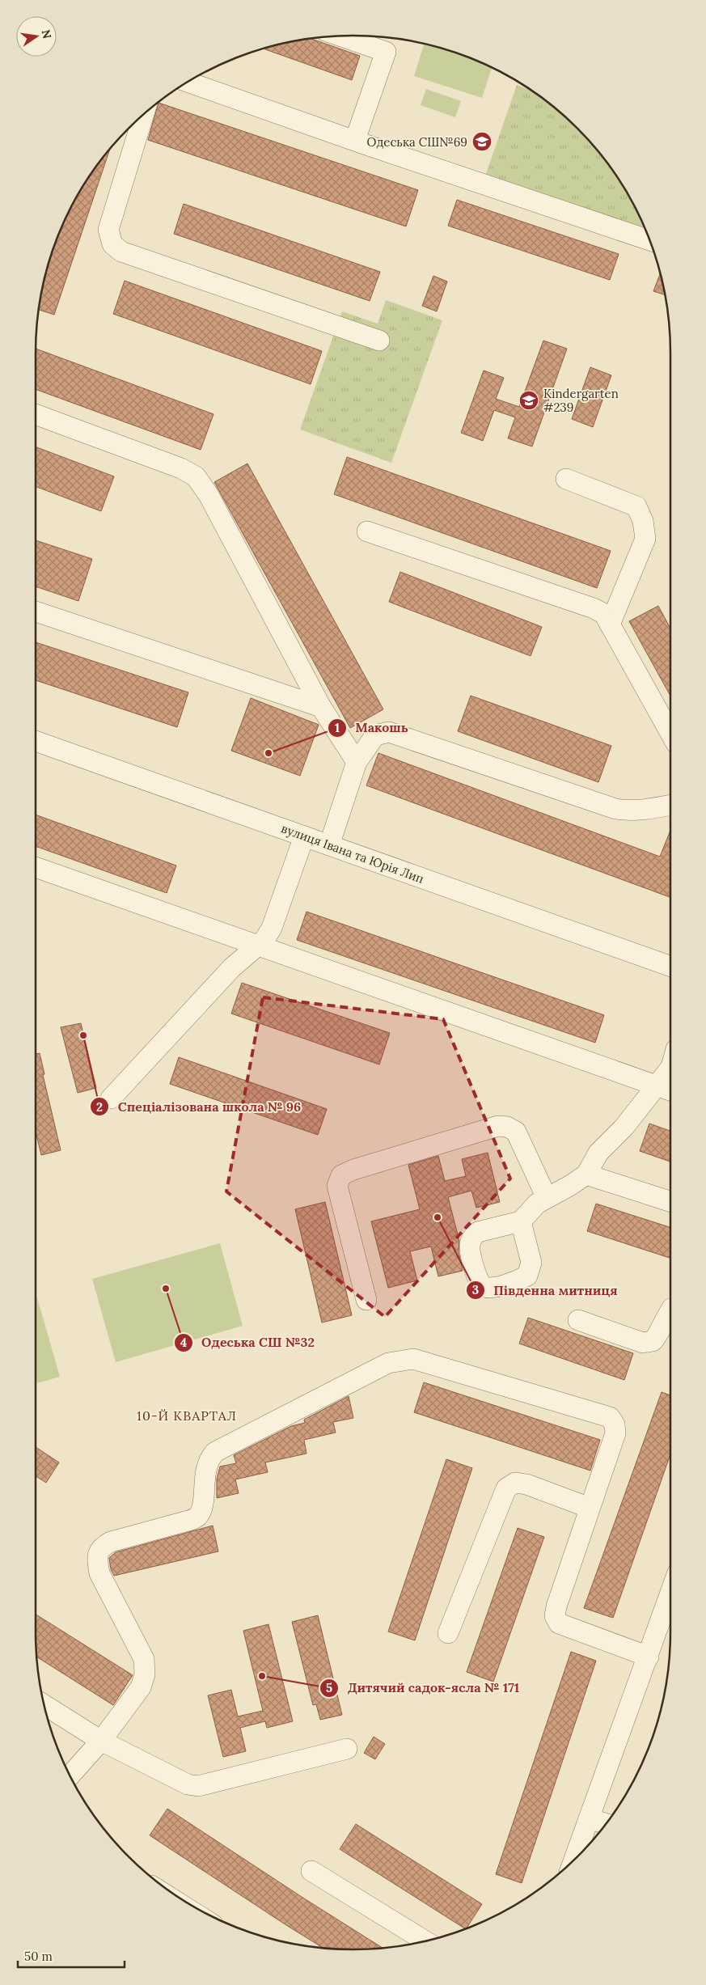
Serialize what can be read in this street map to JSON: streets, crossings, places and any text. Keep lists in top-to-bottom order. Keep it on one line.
{"streets":{"street":["вулиця Івана та Юрія Лип"]},"districts":["10-Й КВАРТАЛ"],"places":{"school or university":["Одеська СШ№69","Kindergarten #239"],"other":["Макошь","Спеціалізована школа № 96","Південна митниця","Одеська СШ №32","Дитячий садок-ясла № 171"]},"scale_bar":"50 m","north":"right"}
